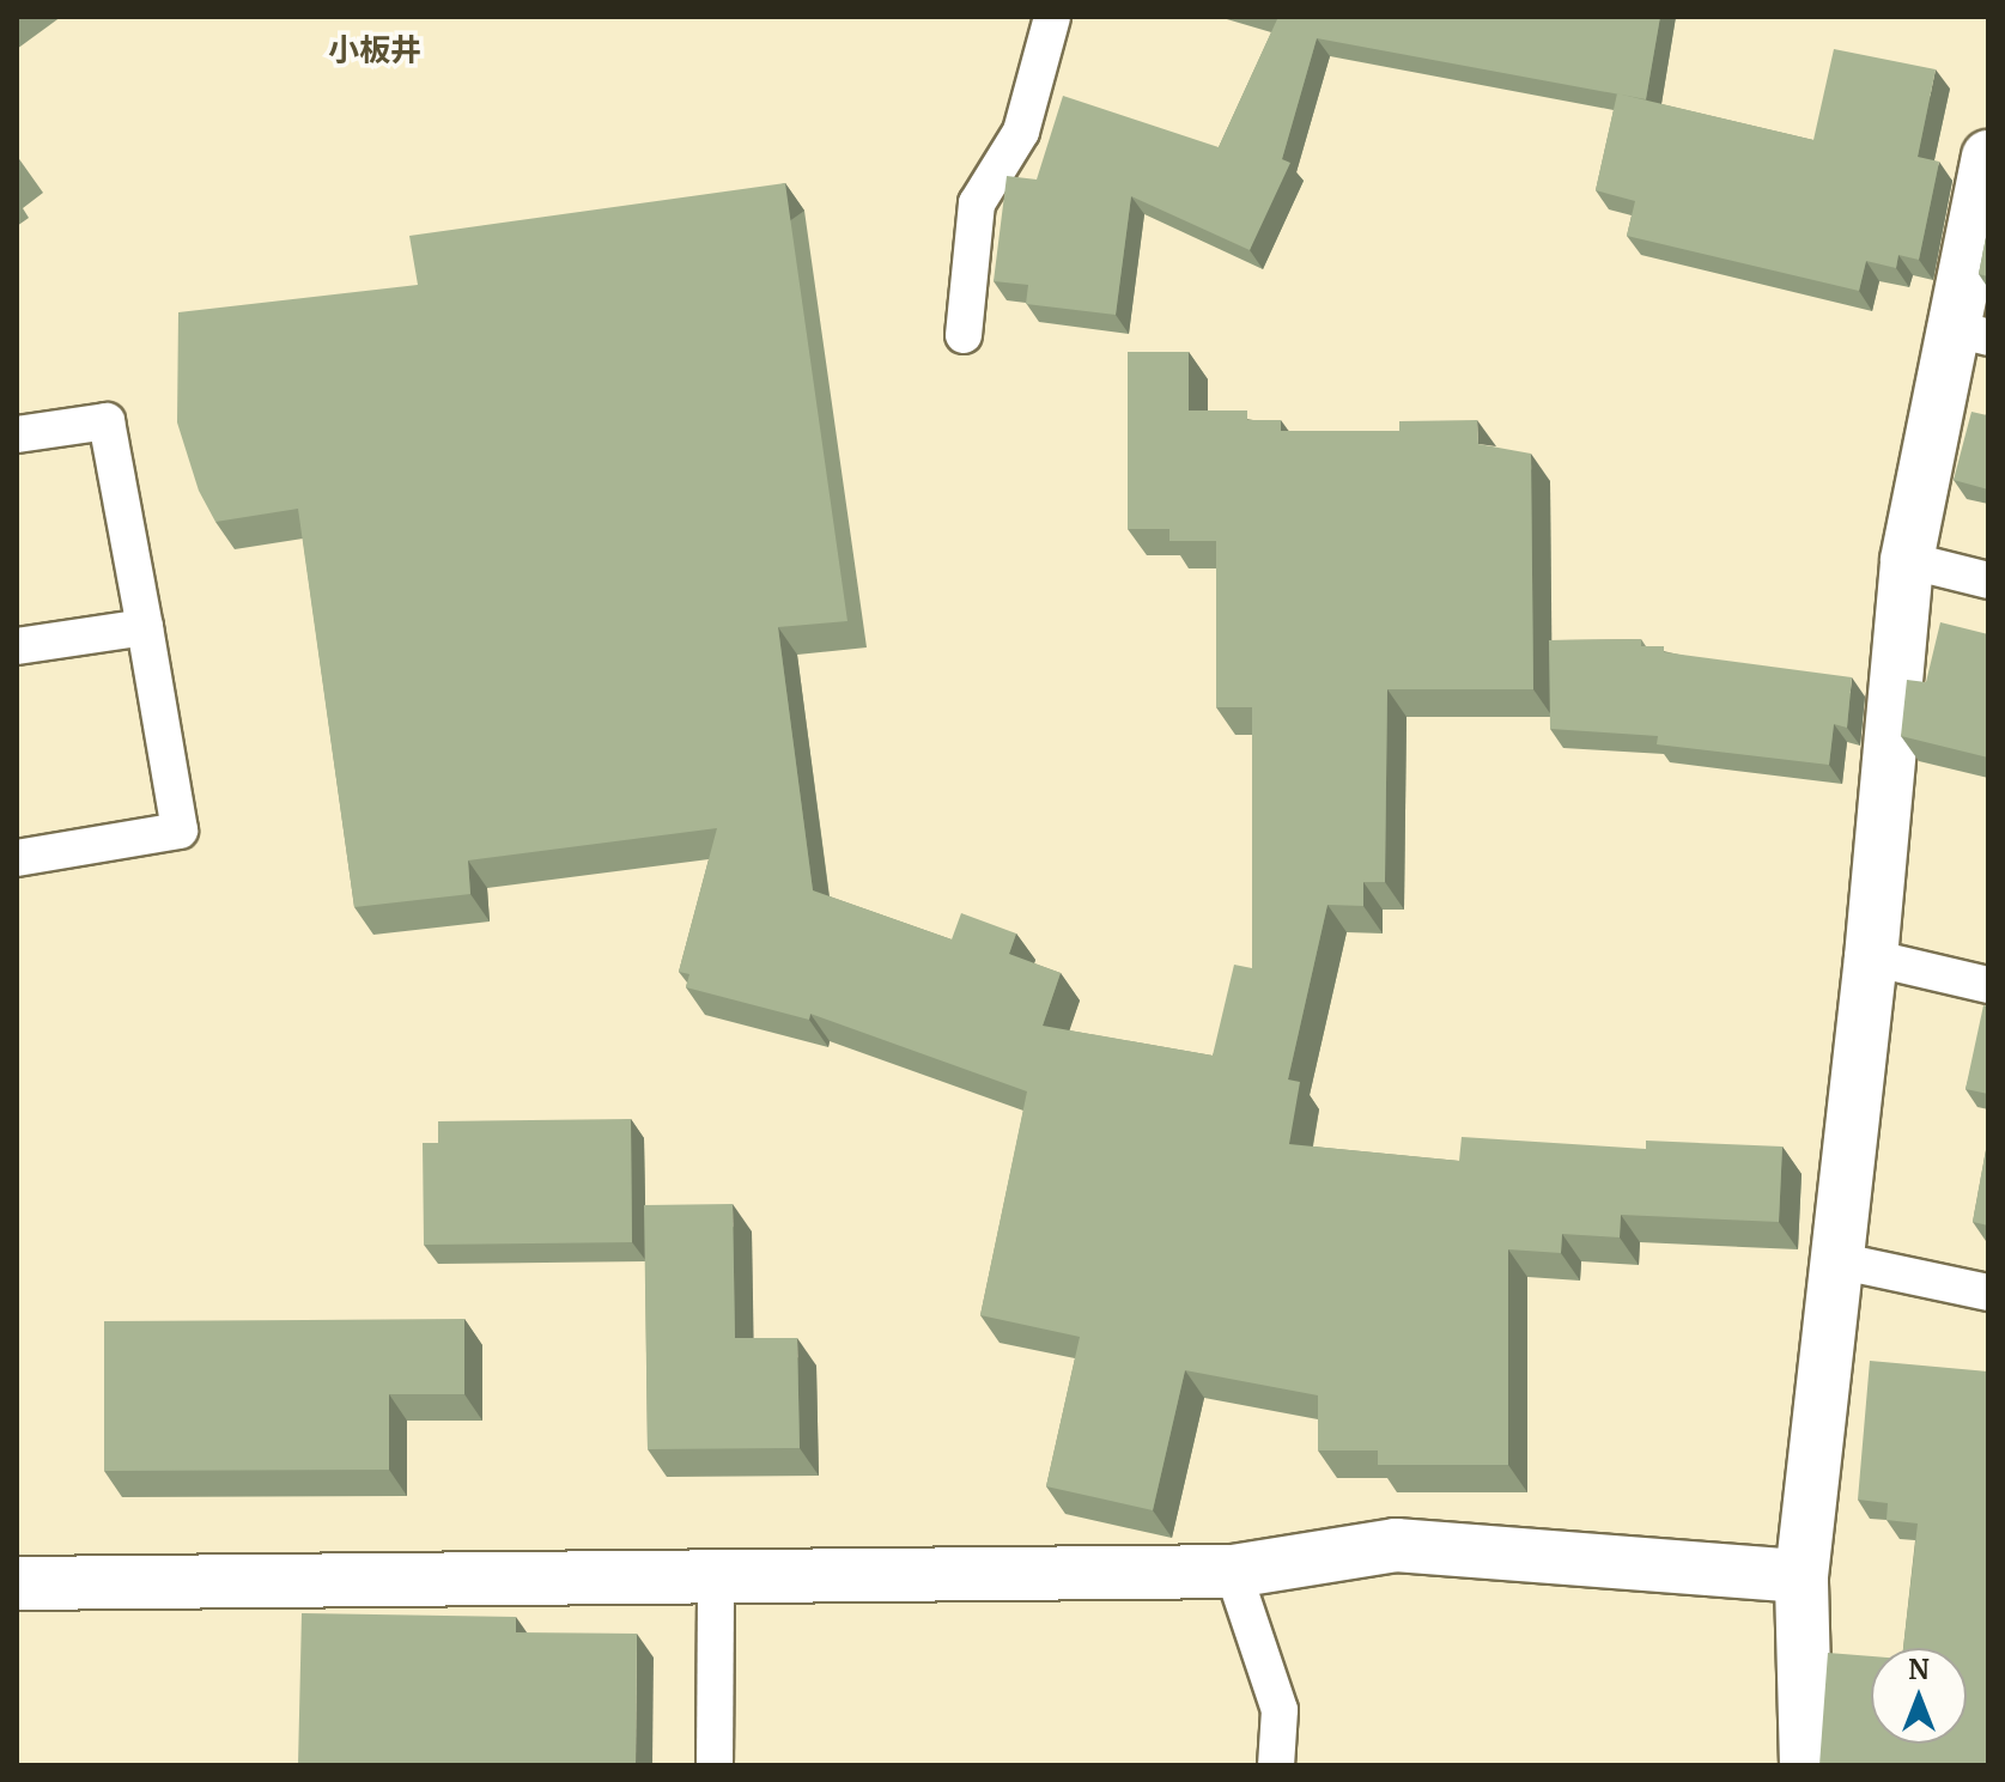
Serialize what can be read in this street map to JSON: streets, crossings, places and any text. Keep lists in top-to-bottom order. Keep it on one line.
{"districts":["小板井"],"north":"top"}
